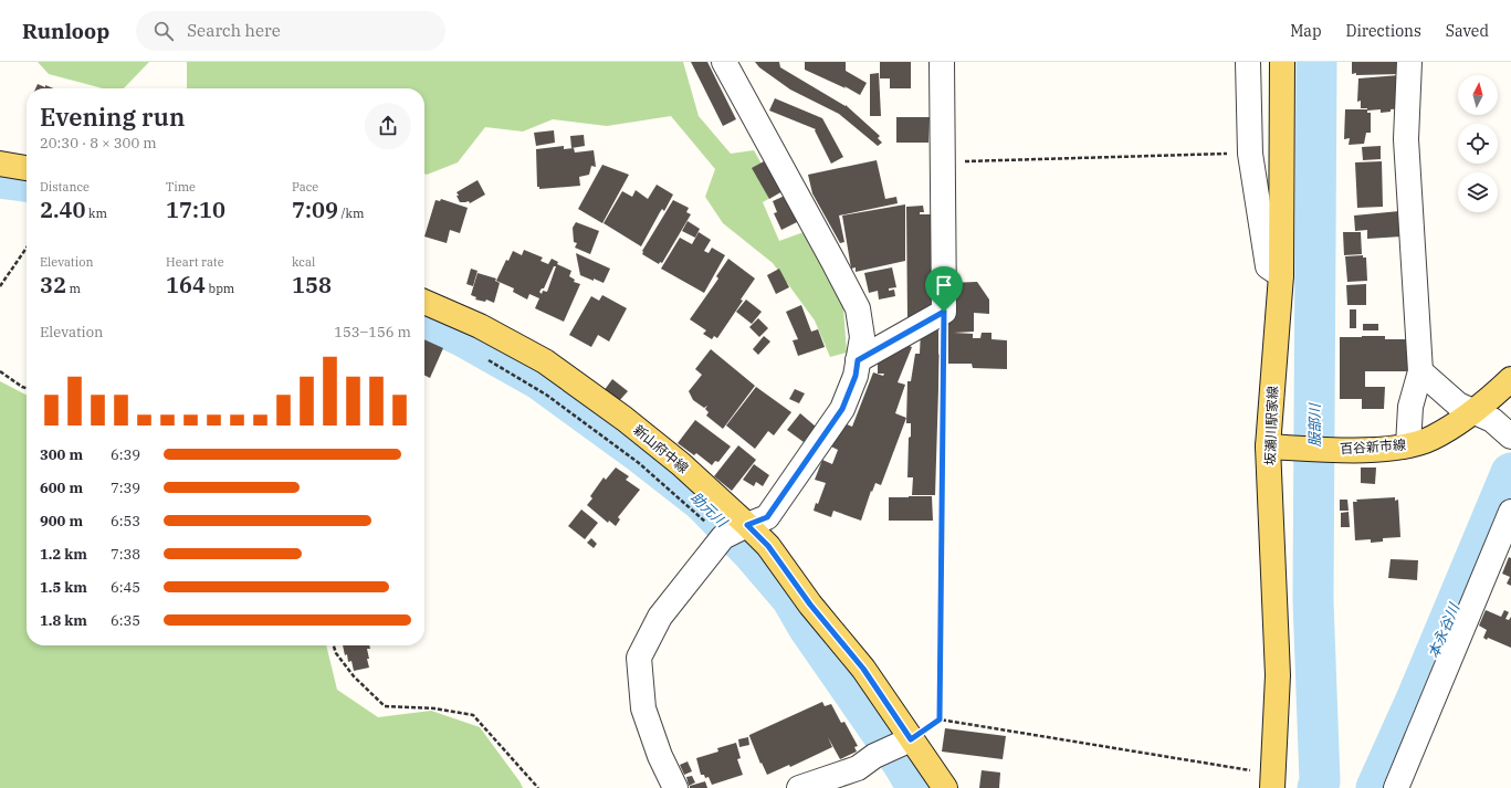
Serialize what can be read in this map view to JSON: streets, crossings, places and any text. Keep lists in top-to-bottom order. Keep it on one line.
{"streets":{"main road":["坂瀬川駅家線","百谷新市線","新山府中線"]},"crossings":[["坂瀬川駅家線","百谷新市線"]],"water":["服部川","助元川","本永谷川"],"north":"top","page":{"header":"Runloop","search":"Search here","nav":["Map","Directions","Saved"],"heading":["Evening run","20:30 · 8 × 300 m"],"stats":[["Distance","2.40 km"],["Time","17:10"],["Pace","7:09 /km"],["Elevation","32 m"],["Heart rate","164 bpm"],["kcal","158"]],"chart":["Elevation","153–156 m"],"list":[{"name":"300 m","note":"6:39"},{"name":"600 m","note":"7:39"},{"name":"900 m","note":"6:53"},{"name":"1.2 km","note":"7:38"},{"name":"1.5 km","note":"6:45"},{"name":"1.8 km","note":"6:35"}]}}
